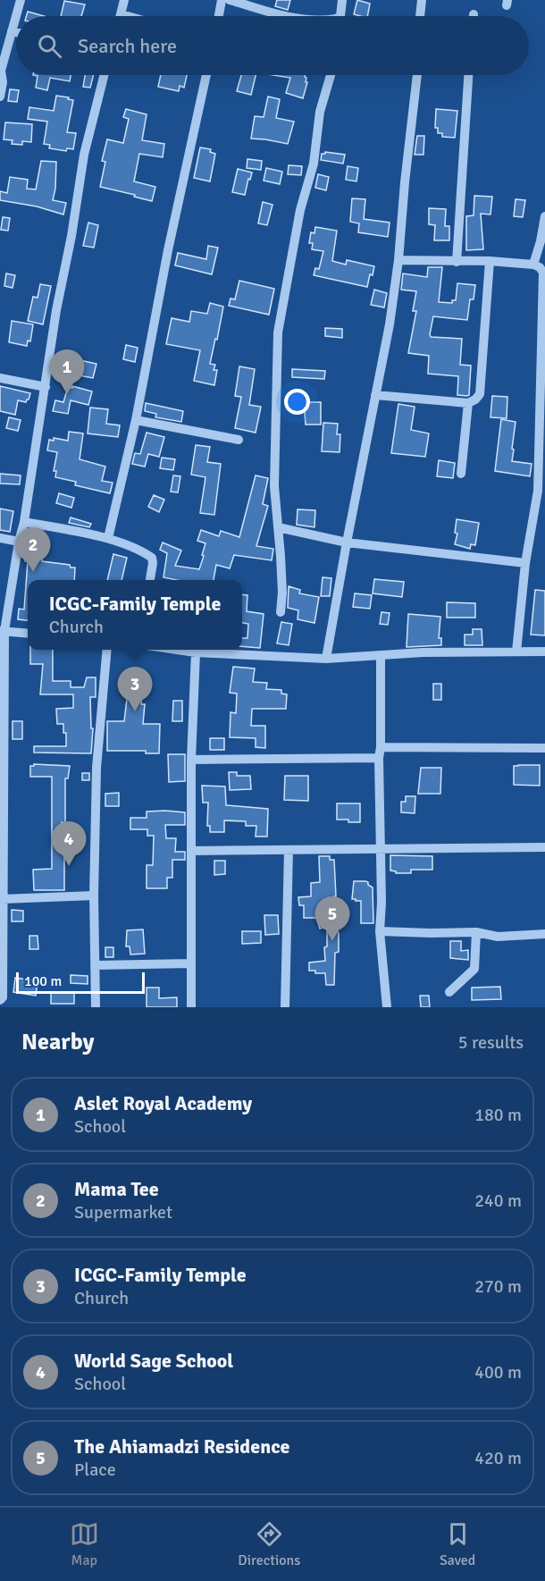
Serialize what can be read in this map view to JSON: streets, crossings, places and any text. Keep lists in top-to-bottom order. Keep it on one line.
{"scale_bar":"100 m","page":{"search":"Search here","pins":["1","2","3","4","5"],"popup":["ICGC-Family Temple","Church"],"scale":"100 m","heading":["Nearby","5 results"],"list":[{"mark":"1","name":"Aslet Royal Academy","note":"School","value":"180 m"},{"mark":"2","name":"Mama Tee","note":"Supermarket","value":"240 m"},{"mark":"3","name":"ICGC-Family Temple","note":"Church","value":"270 m"},{"mark":"4","name":"World Sage School","note":"School","value":"400 m"},{"mark":"5","name":"The Ahiamadzi Residence","note":"Place","value":"420 m"}],"nav":["Map","Directions","Saved"]}}
